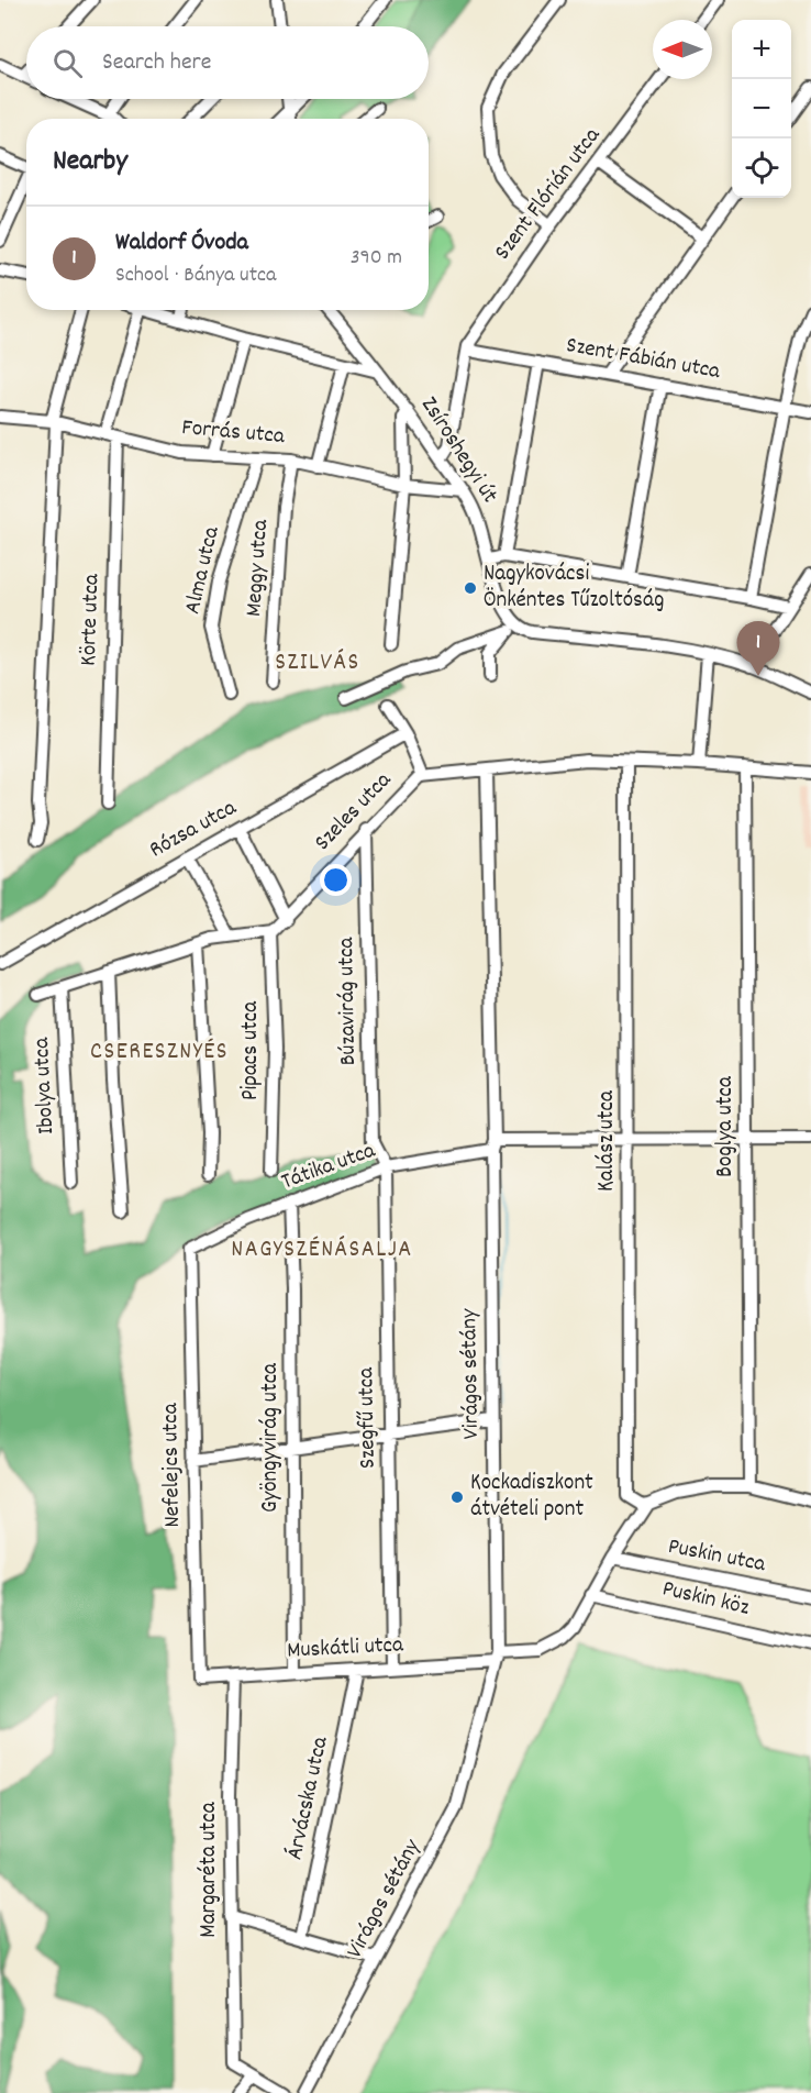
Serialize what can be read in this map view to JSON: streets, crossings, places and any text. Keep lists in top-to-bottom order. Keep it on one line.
{"streets":{"street":["Szent Flórián utca","Szent Fábián utca","Forrás utca","Zsíroshegyi út","Meggy utca","Alma utca","Körte utca","Szeles utca","Rózsa utca","Búzavirág utca","Pipacs utca","Ibolya utca","Boglya utca","Kalász utca","Tátika utca","Virágos sétány","Szegfű utca","Gyöngyvirág utca","Nefelejcs utca","Puskin utca","Puskin köz","Muskátli utca","Árvácska utca","Margaréta utca"]},"crossings":[["Szent Flórián utca","Szent Fábián utca"],["Szent Flórián utca","Zsíroshegyi út"],["Forrás utca","Zsíroshegyi út"],["Forrás utca","Meggy utca"],["Forrás utca","Alma utca"],["Forrás utca","Körte utca"],["Szeles utca","Búzavirág utca"],["Szeles utca","Pipacs utca"],["Szeles utca","Boglya utca"],["Szeles utca","Kalász utca"],["Szeles utca","Virágos sétány"],["Búzavirág utca","Tátika utca"],["Búzavirág utca","Szegfű utca"],["Boglya utca","Tátika utca"],["Kalász utca","Tátika utca"],["Kalász utca","Muskátli utca"],["Tátika utca","Virágos sétány"],["Tátika utca","Szegfű utca"],["Tátika utca","Gyöngyvirág utca"],["Tátika utca","Nefelejcs utca"],["Virágos sétány","Muskátli utca"],["Szegfű utca","Muskátli utca"],["Gyöngyvirág utca","Muskátli utca"],["Nefelejcs utca","Muskátli utca"],["Puskin utca","Muskátli utca"],["Puskin köz","Muskátli utca"],["Muskátli utca","Árvácska utca"],["Muskátli utca","Margaréta utca"]],"districts":["SZILVÁS","CSERESZNYÉS","NAGYSZÉNÁSALJA"],"places":["Nagykovácsi Önkéntes Tűzoltóság","Kockadiszkont átvételi pont"],"north":"left","page":{"map_buttons":["+","−"],"search":"Search here","heading":"Nearby","list":[{"mark":"1","name":"Waldorf Óvoda","note":"School · Bánya utca","value":"390 m"}],"pins":"1"}}
